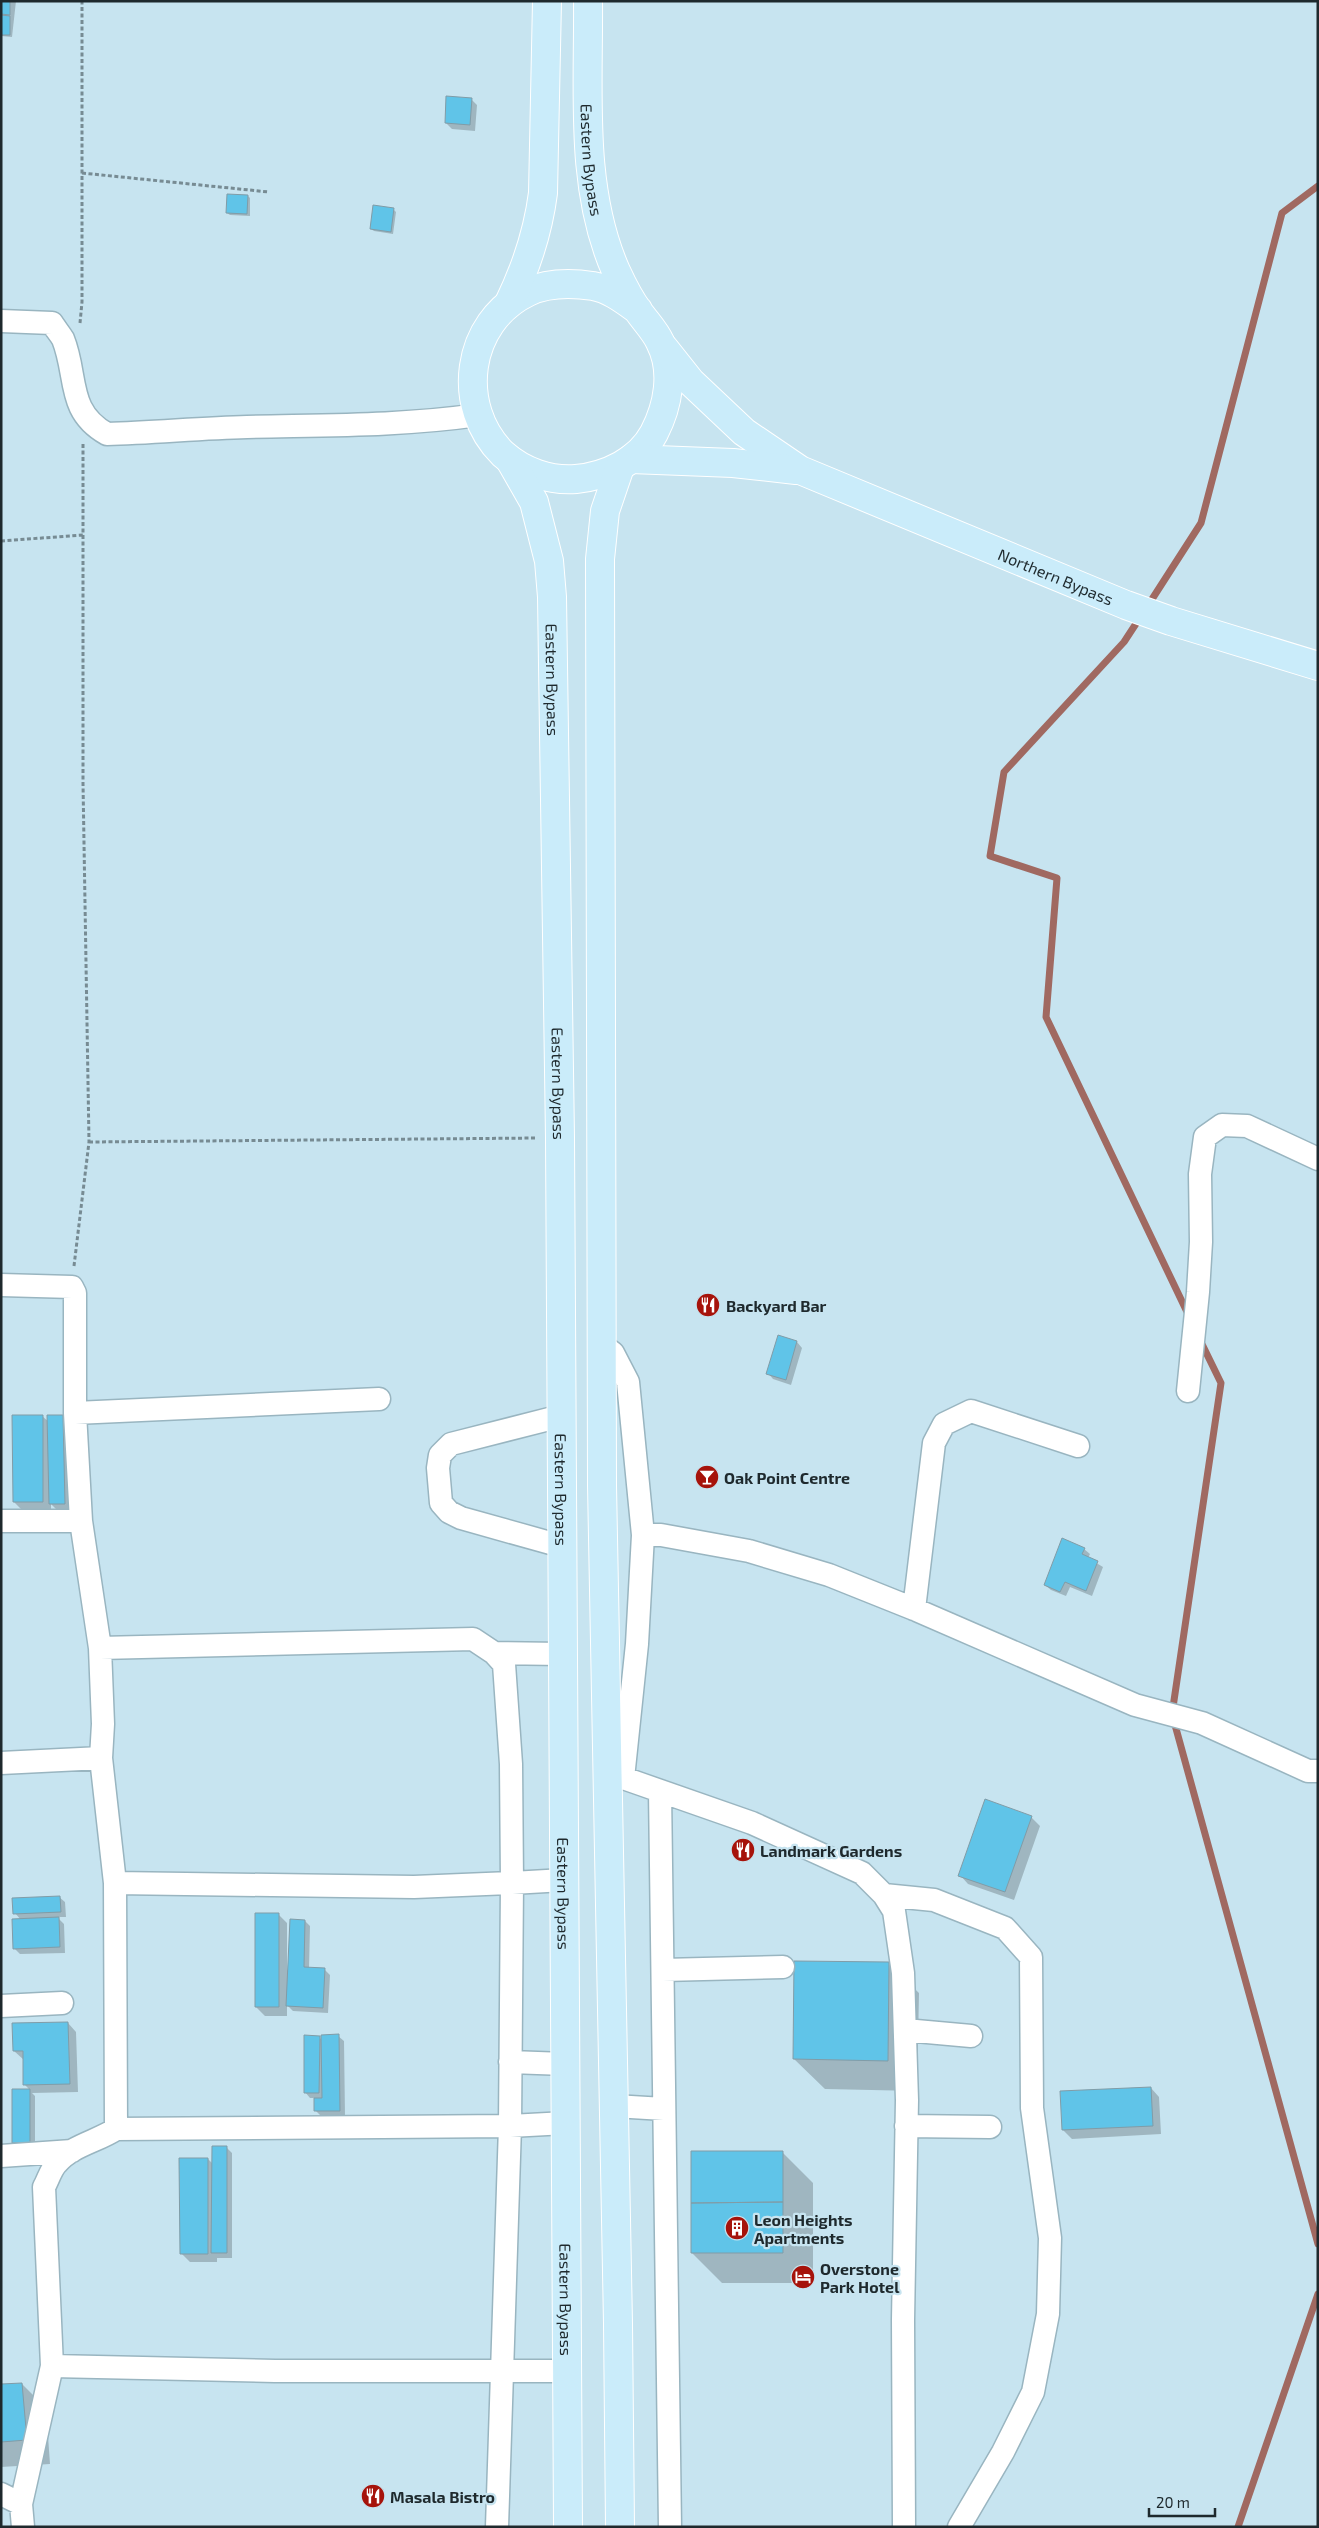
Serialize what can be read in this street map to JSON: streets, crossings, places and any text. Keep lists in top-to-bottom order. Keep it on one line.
{"streets":{"main road":["Eastern Bypass","Northern Bypass"]},"places":{"restaurant":["Backyard Bar","Landmark Gardens","Masala Bistro"],"bar":["Oak Point Centre"],"building":["Leon Heights Apartments"],"hotel":["Overstone Park Hotel"]},"scale_bar":"20 m"}
